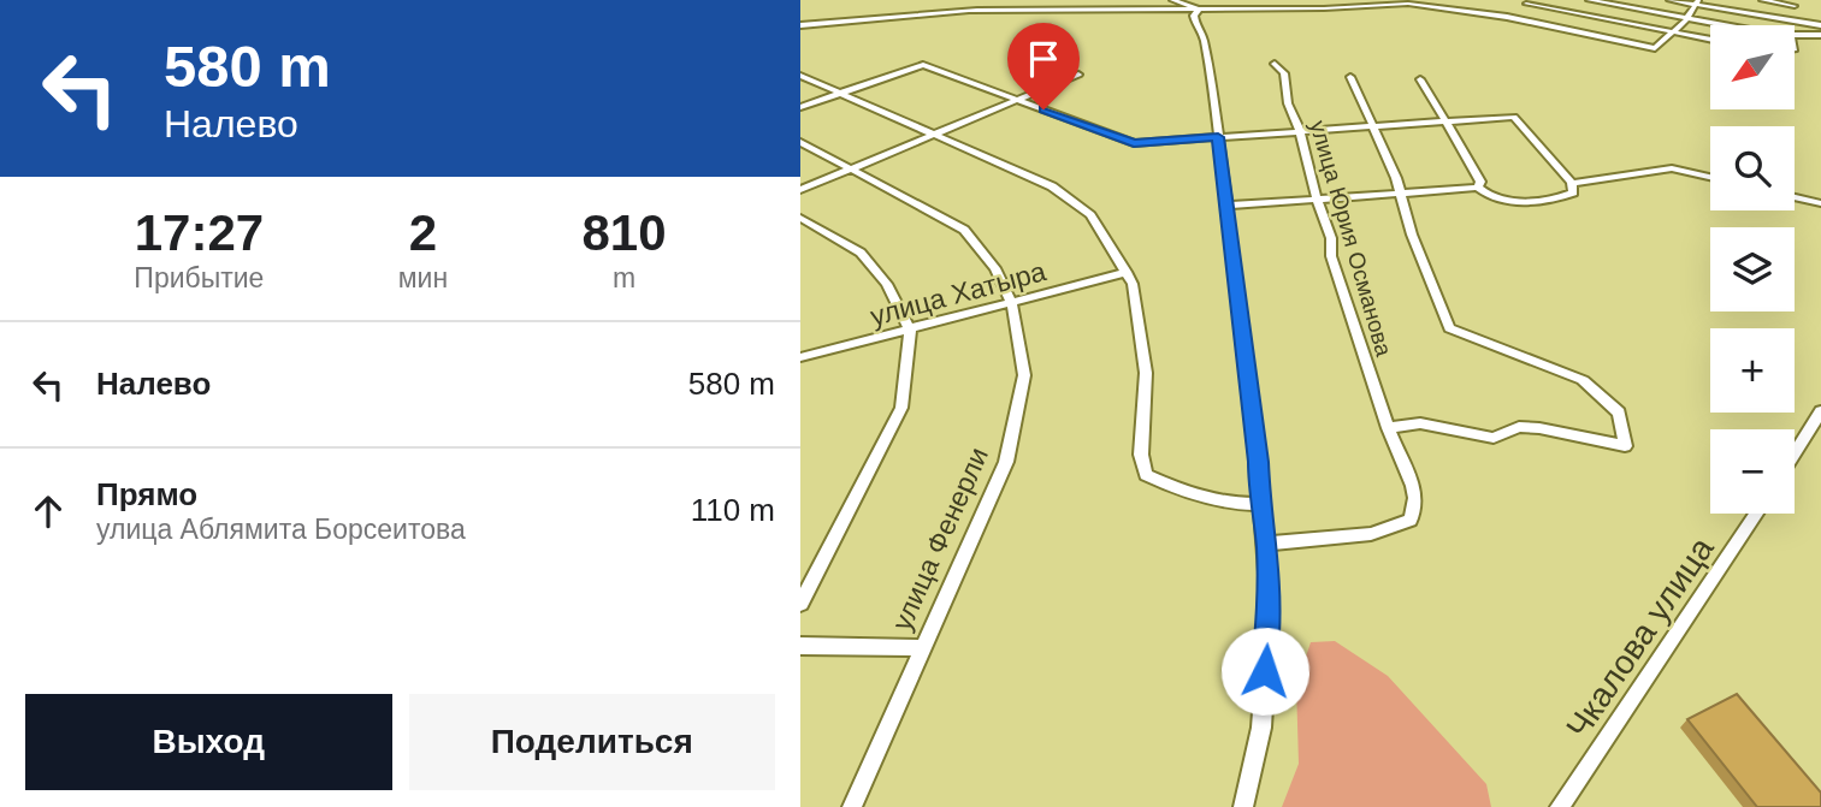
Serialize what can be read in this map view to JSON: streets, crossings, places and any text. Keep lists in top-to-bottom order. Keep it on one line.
{"streets":{"street":["улица Юрия Османова","улица Хатыра","улица Фенерли","Чкалова улица"]},"crossings":[["улица Хатыра","улица Фенерли"]],"north":"bottom left","page":{"turn":["580 m","Налево"],"map_buttons":["+","−"],"eta":["17:27","Прибытие","2","мин","810","m"],"list":[{"name":"Налево","value":"580 m"},{"name":"Прямо","note":"улица Аблямита Борсеитова","value":"110 m"}],"buttons":["Выход","Поделиться"]}}
